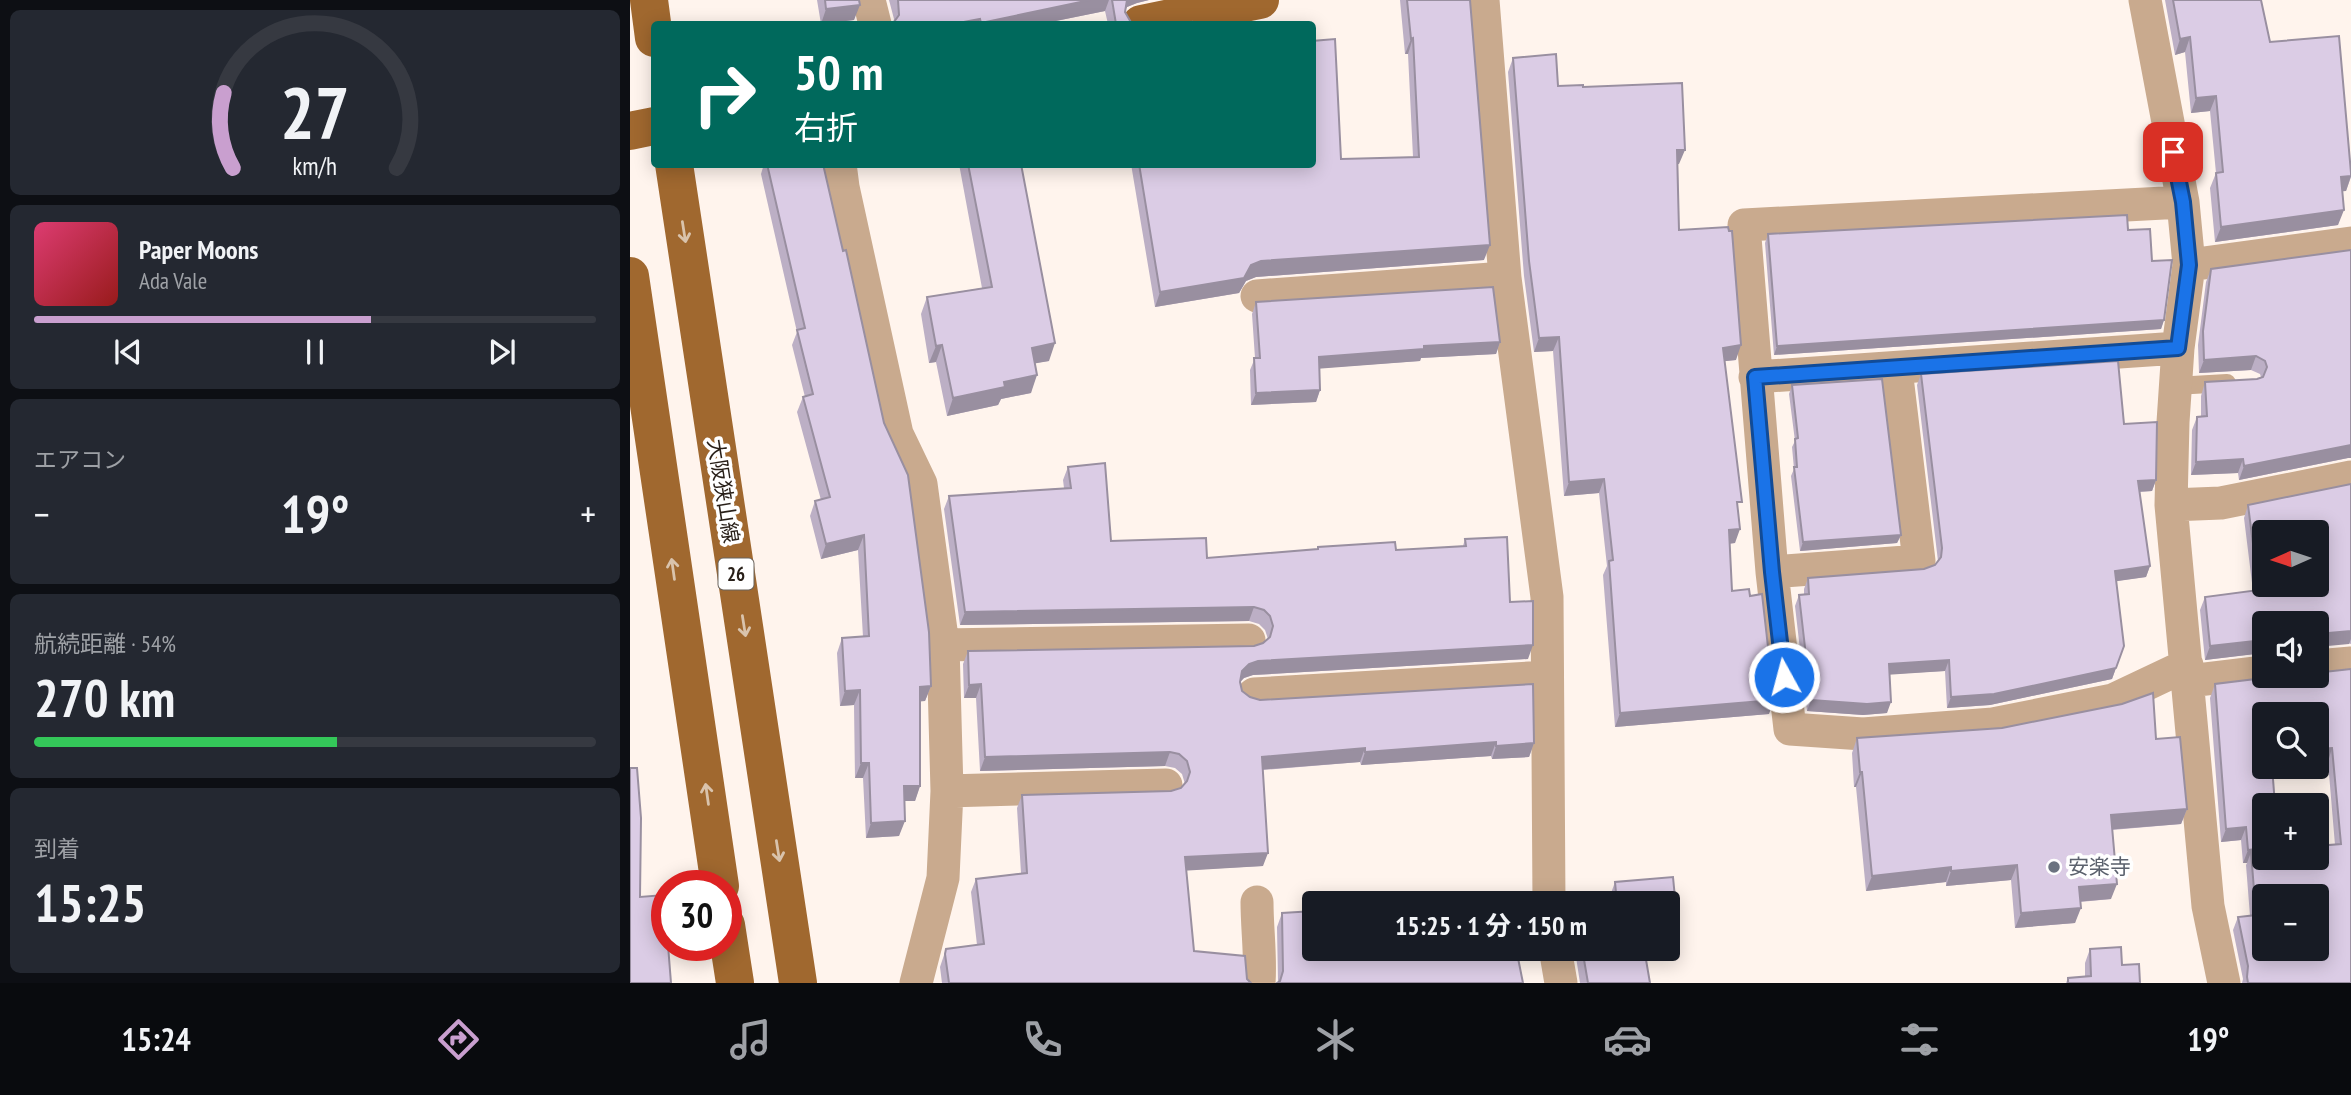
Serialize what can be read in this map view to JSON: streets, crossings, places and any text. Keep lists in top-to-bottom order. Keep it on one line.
{"streets":{"main road":["大阪狭山線","26"]},"places":["安楽寺"],"north":"left","page":{"turn":["50 m","右折"],"song":["Paper Moons","Ada Vale"],"tile":["エアコン",["航続距離 · 54%","270 km"],["到着","15:25"]],"heat":["−","19°","+"],"map_buttons":["+","−"],"limit":"30","trip":"15:25 · 1 分 · 150 m","tabs":["15:24","19°"],"gauge":["27","km/h"]}}
